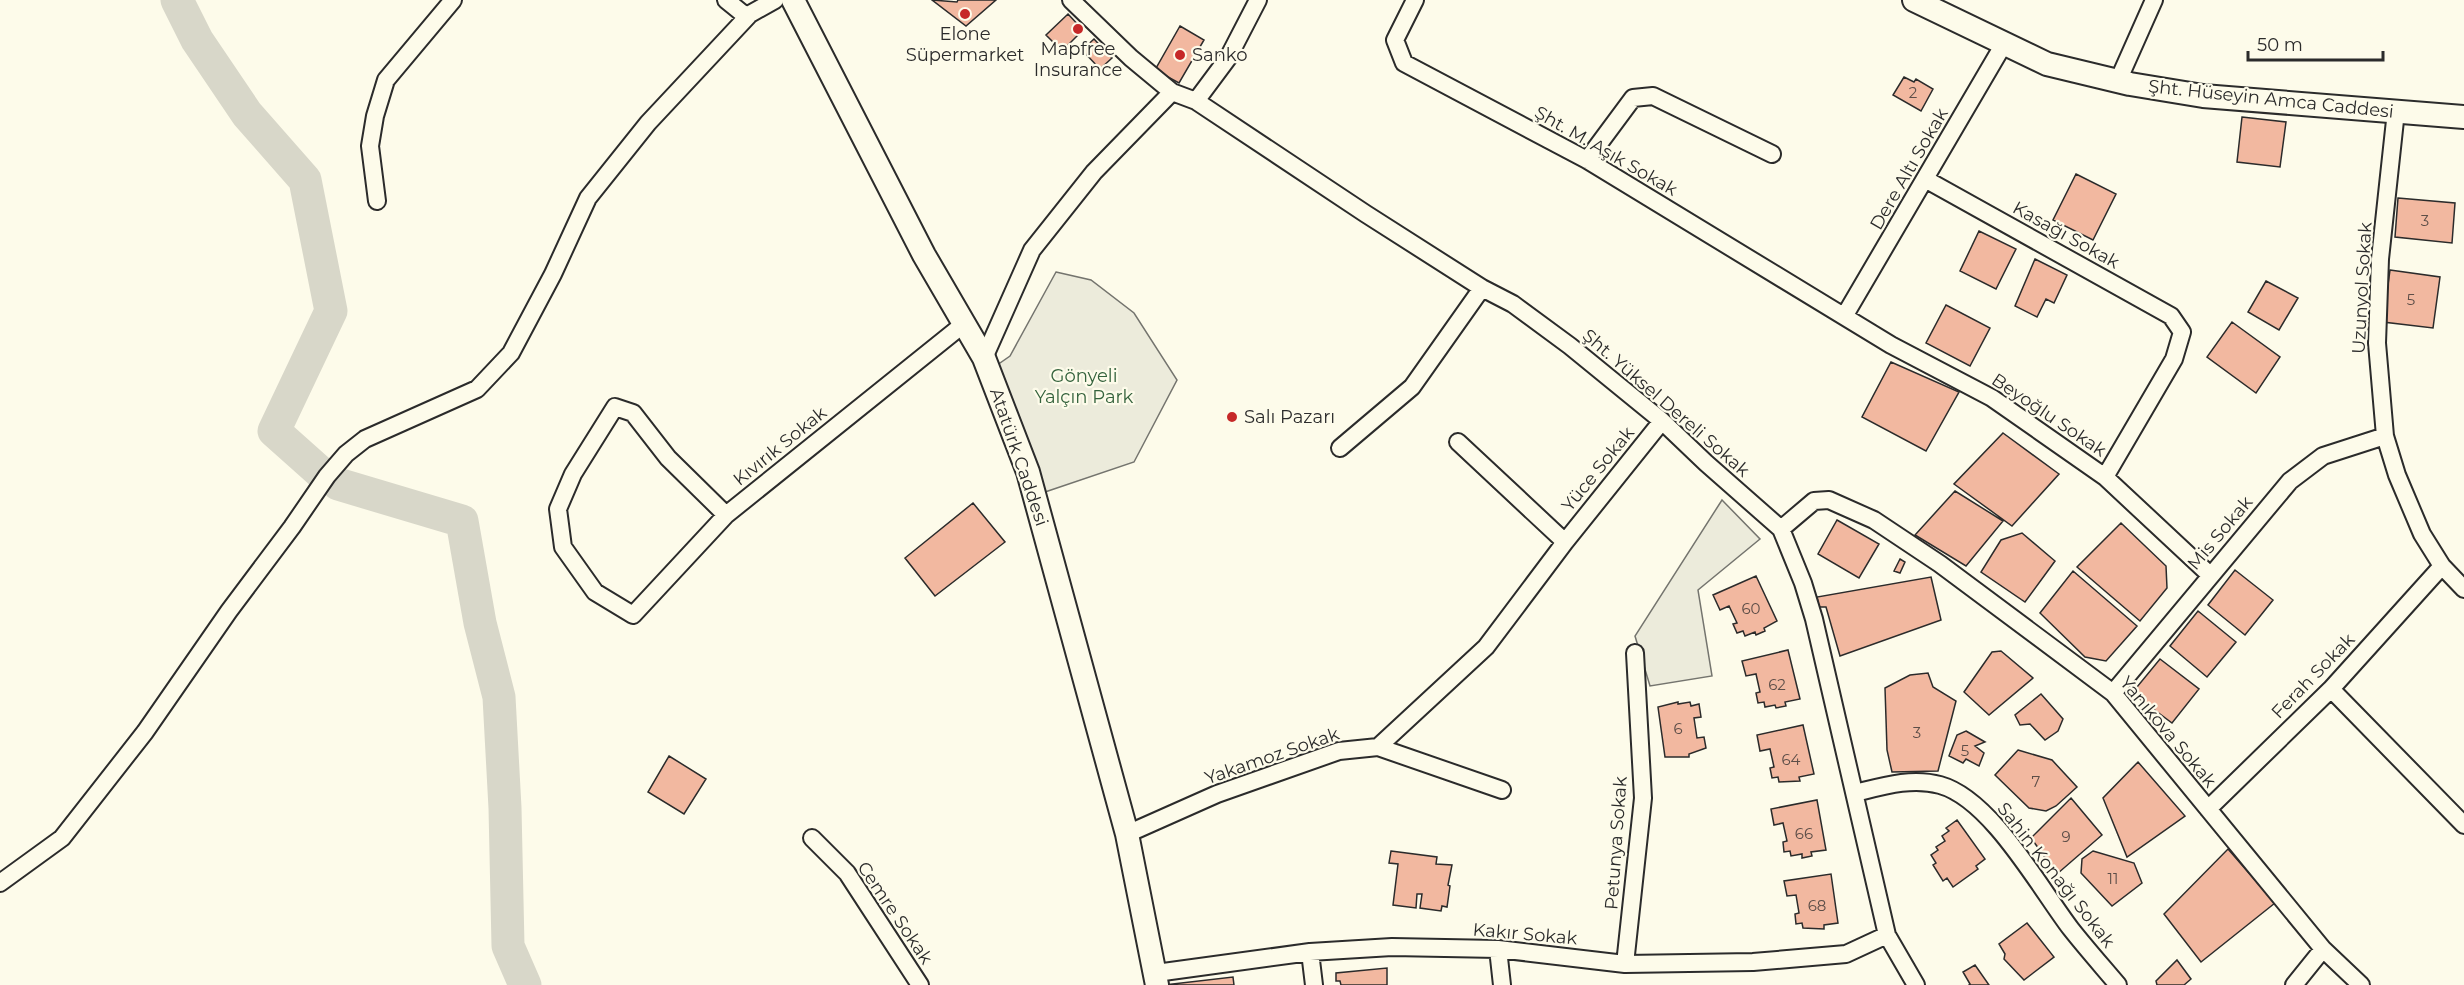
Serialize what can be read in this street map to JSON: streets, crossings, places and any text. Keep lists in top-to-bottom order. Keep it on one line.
{"streets":{"main road":["Şht. Hüseyin Amca Caddesi","Atatürk Caddesi"],"street":["Şht. M. Aşık Sokak","Dere Altı Sokak","Kasağı Sokak","Uzunyol Sokak","Şht. Yüksel Dereli Sokak","Beyoğlu Sokak","Kıvırık Sokak","Yüce Sokak","Mis Sokak","Ferah Sokak","Yanıkova Sokak","Yakamoz Sokak","Petunya Sokak","Sahin Konağı Sokak","Cemre Sokak","Kakır Sokak"]},"crossings":[["Şht. Hüseyin Amca Caddesi","Dere Altı Sokak"],["Şht. Hüseyin Amca Caddesi","Uzunyol Sokak"],["Şht. M. Aşık Sokak","Dere Altı Sokak"],["Şht. M. Aşık Sokak","Beyoğlu Sokak"],["Dere Altı Sokak","Kasağı Sokak"],["Dere Altı Sokak","Beyoğlu Sokak"],["Kasağı Sokak","Beyoğlu Sokak"],["Uzunyol Sokak","Mis Sokak"],["Uzunyol Sokak","Ferah Sokak"],["Şht. Yüksel Dereli Sokak","Yüce Sokak"],["Şht. Yüksel Dereli Sokak","Yanıkova Sokak"],["Şht. Yüksel Dereli Sokak","Sahin Konağı Sokak"],["Şht. Yüksel Dereli Sokak","Kakır Sokak"],["Beyoğlu Sokak","Mis Sokak"],["Kıvırık Sokak","Atatürk Caddesi"],["Atatürk Caddesi","Yakamoz Sokak"],["Atatürk Caddesi","Kakır Sokak"],["Yüce Sokak","Yakamoz Sokak"],["Mis Sokak","Yanıkova Sokak"],["Ferah Sokak","Yanıkova Sokak"],["Petunya Sokak","Kakır Sokak"]],"parks":["Gönyeli Yalçın Park"],"places":["Elone Süpermarket","Mapfree Insurance","Sanko","Salı Pazarı"],"house_numbers":["2","3","5","60","62","6","3","5","64","7","66","9","11","68"],"scale_bar":"50 m"}
